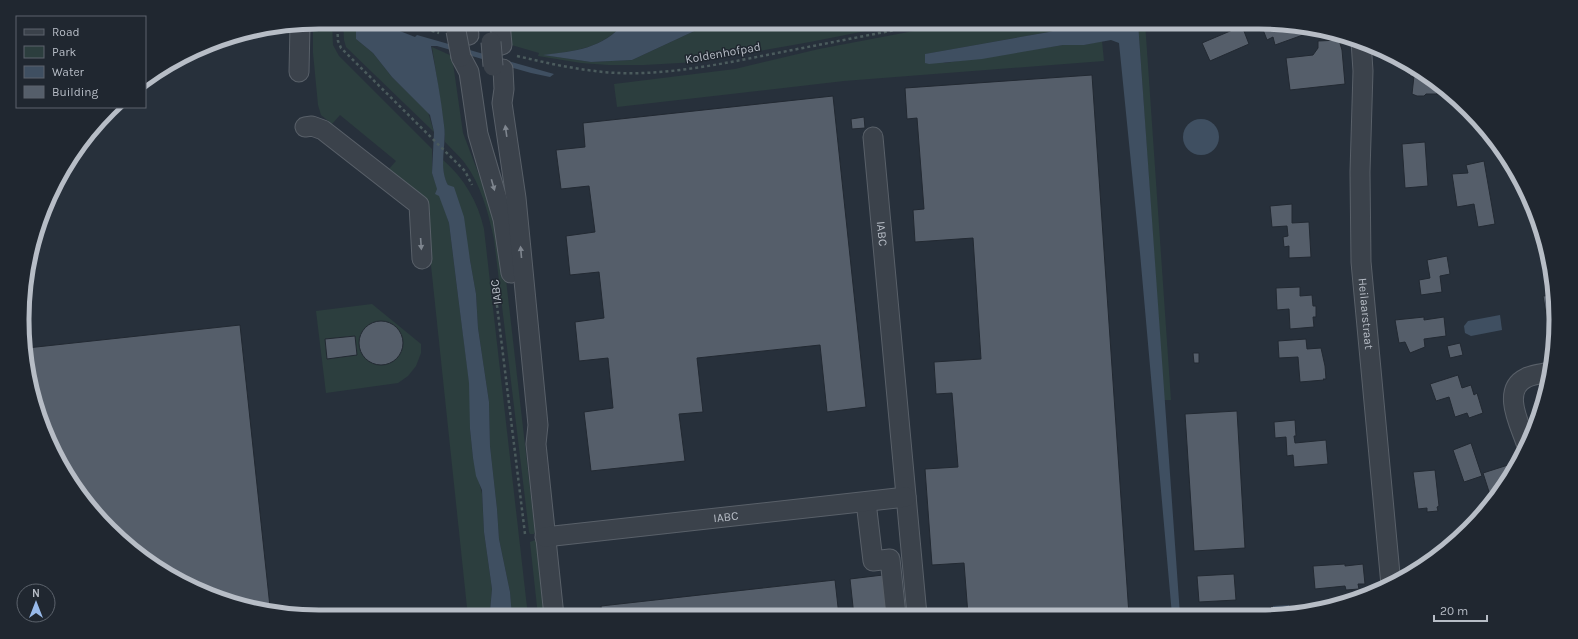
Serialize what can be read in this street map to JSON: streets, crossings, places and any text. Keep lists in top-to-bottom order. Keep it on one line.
{"streets":{"street":["IABC","Heilaarstraat"],"path":["Koldenhofpad"]},"crossings":[["Koldenhofpad","IABC"]],"legend":["Road","Park","Water","Building"],"scale_bar":"20 m","north":"top"}
